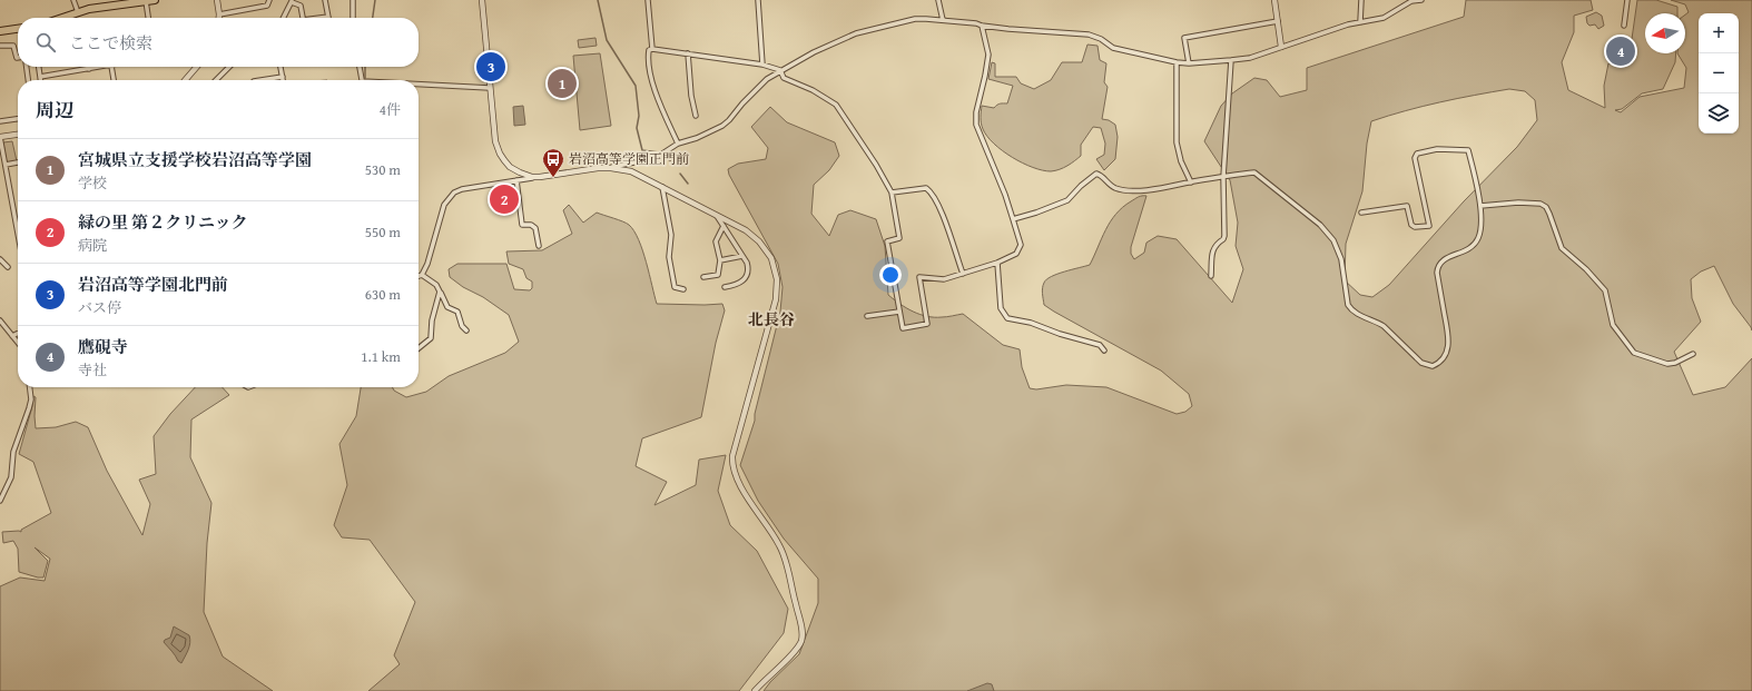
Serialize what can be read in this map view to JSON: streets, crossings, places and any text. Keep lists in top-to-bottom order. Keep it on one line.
{"districts":["北長谷"],"places":{"bus stop":["岩沼高等学園正門前"]},"north":"left","page":{"map_buttons":["+","−"],"search":"ここで検索","pins":["4","3","1","2"],"heading":["周辺","4件"],"list":[{"mark":"1","name":"宮城県立支援学校岩沼高等学園","note":"学校","value":"530 m"},{"mark":"2","name":"緑の里 第２クリニック","note":"病院","value":"550 m"},{"mark":"3","name":"岩沼高等学園北門前","note":"バス停","value":"630 m"},{"mark":"4","name":"鷹硯寺","note":"寺社","value":"1.1 km"}]}}
